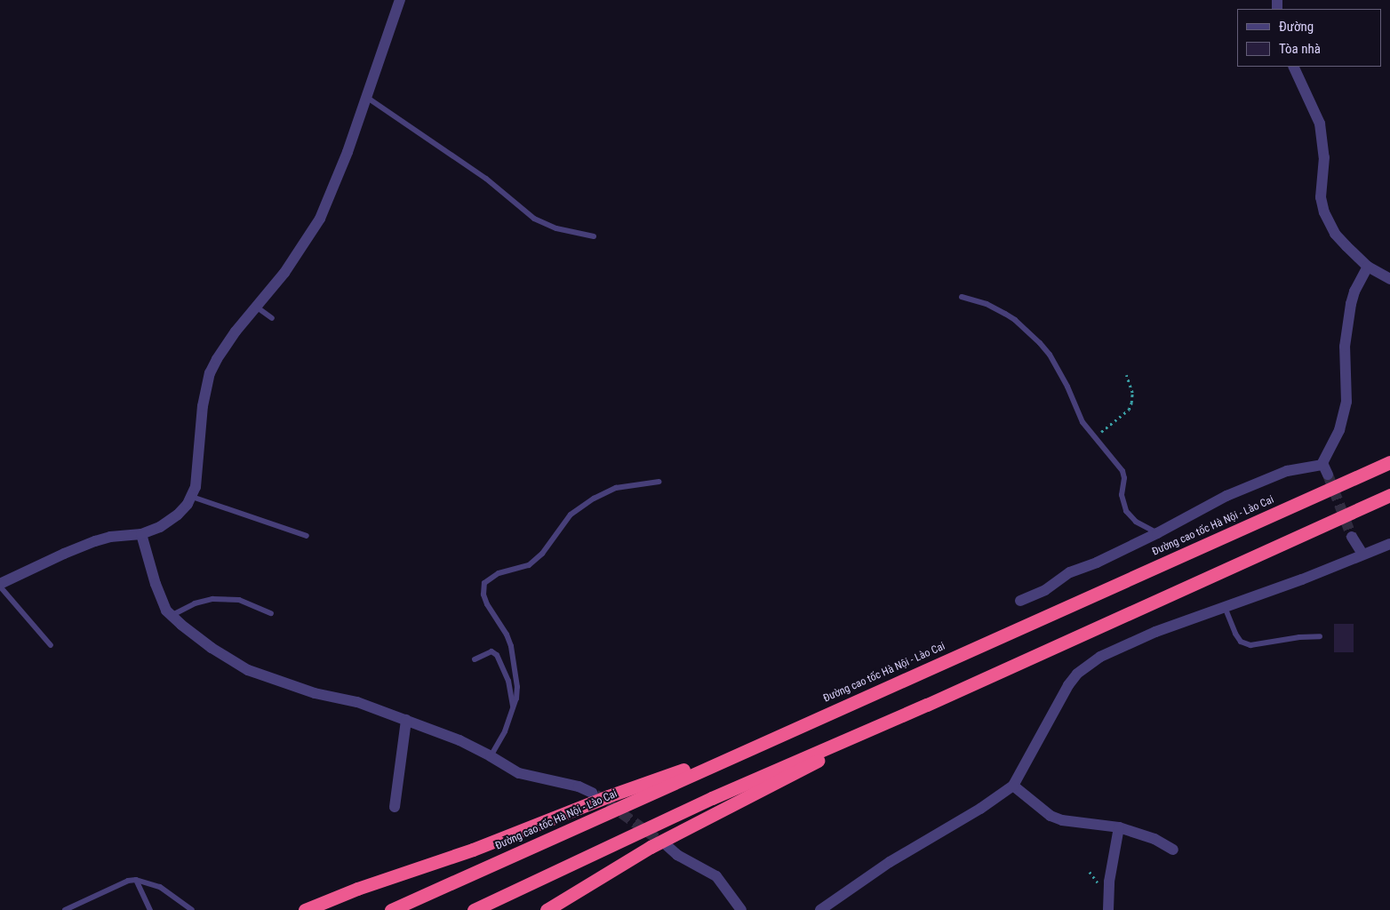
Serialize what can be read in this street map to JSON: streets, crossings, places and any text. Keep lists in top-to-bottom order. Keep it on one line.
{"streets":{"highway":["Đường cao tốc Hà Nội - Lào Cai"]},"legend":["Đường","Tòa nhà"]}
